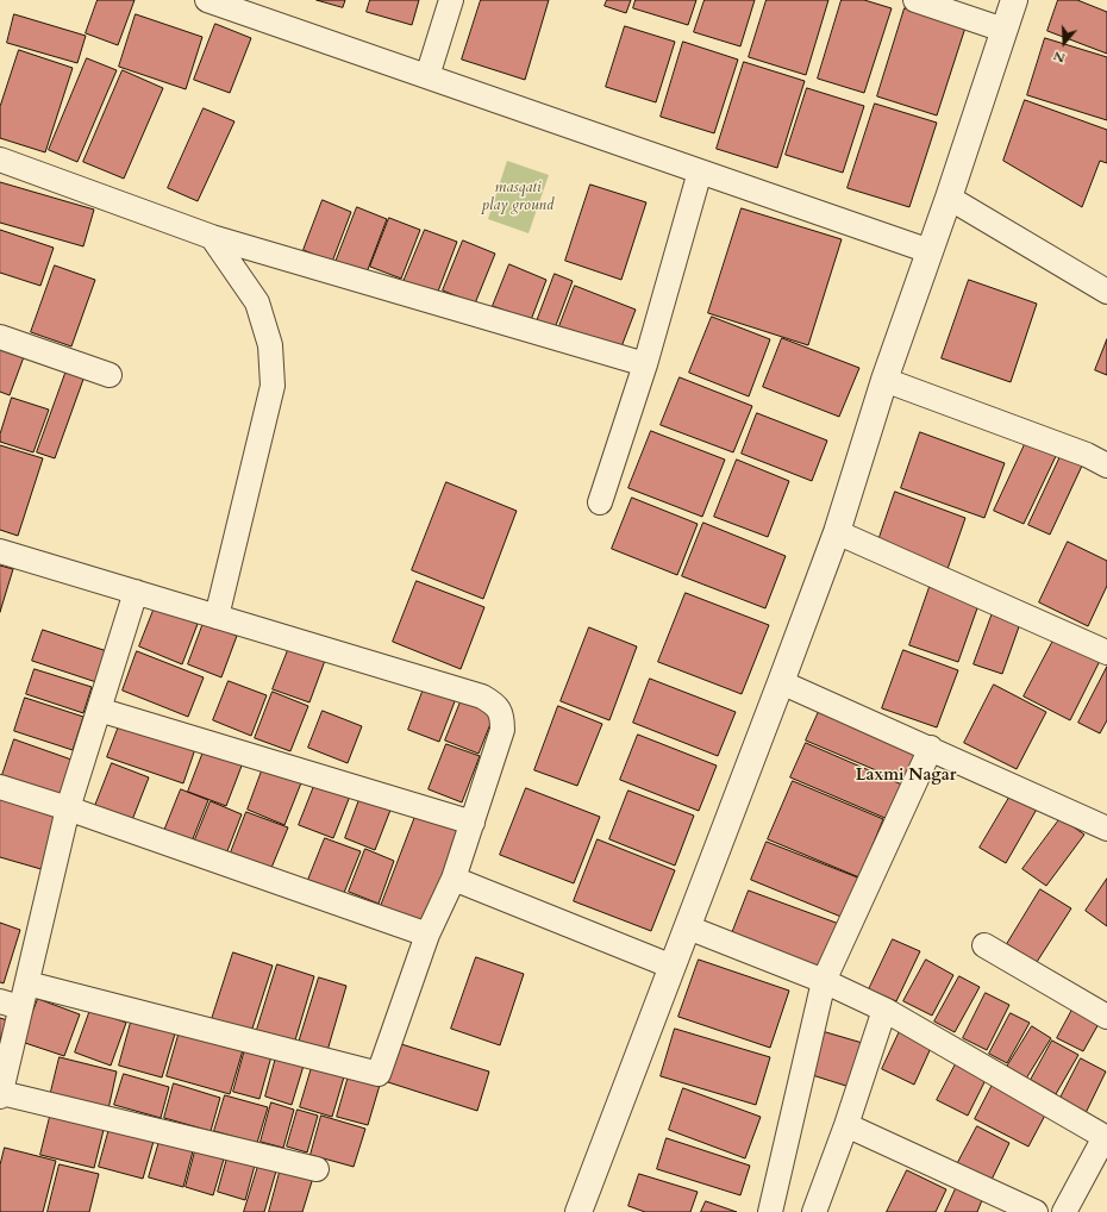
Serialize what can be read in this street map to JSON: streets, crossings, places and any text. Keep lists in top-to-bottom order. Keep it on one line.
{"districts":["Laxmi Nagar"],"parks":["masqati play ground"],"north":"bottom"}
